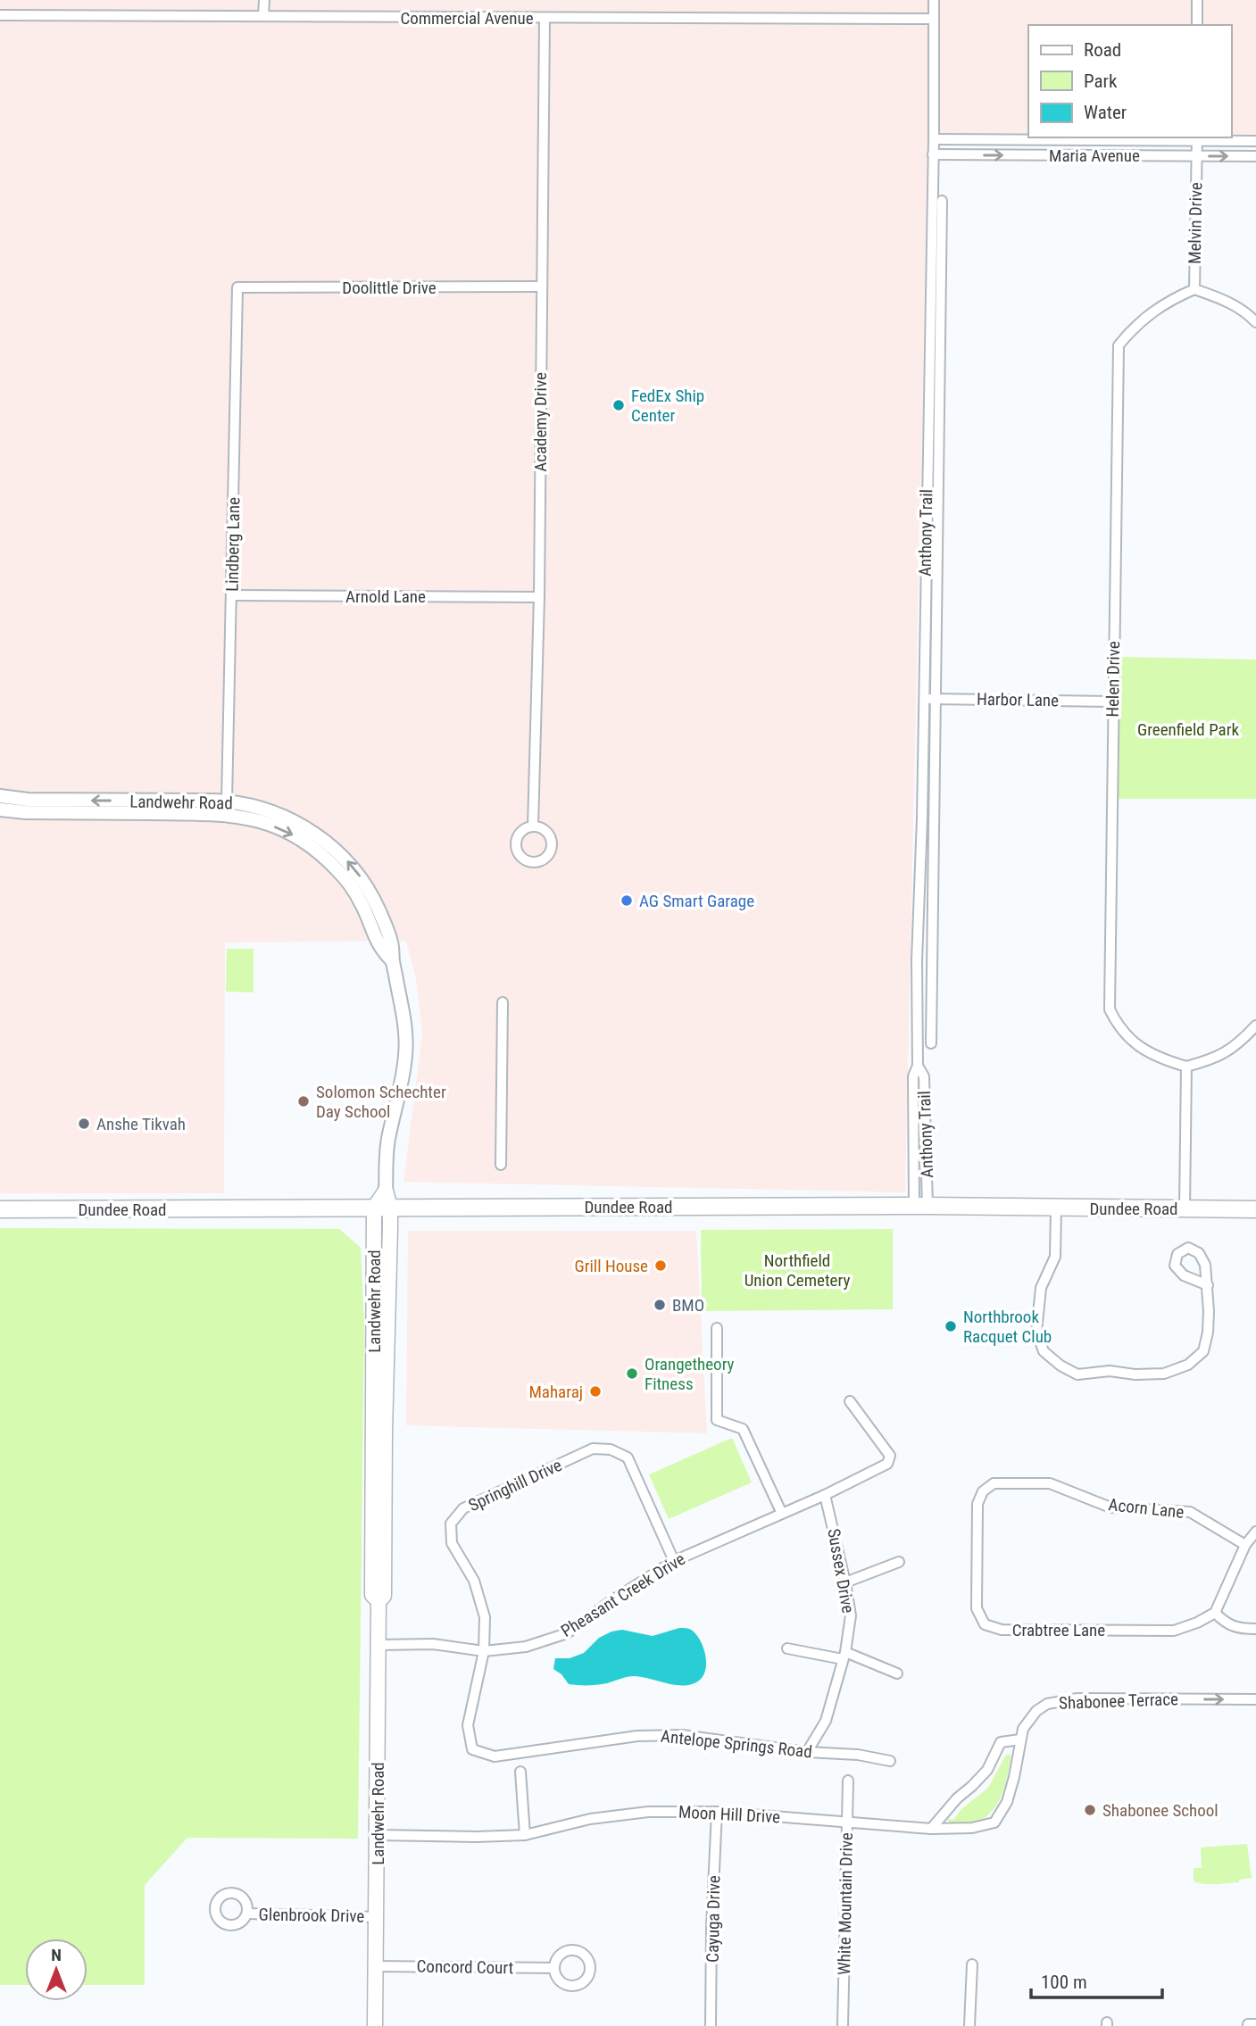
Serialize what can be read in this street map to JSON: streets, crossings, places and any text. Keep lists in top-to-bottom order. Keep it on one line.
{"streets":{"main road":["Landwehr Road","Dundee Road"],"street":["Commercial Avenue","Maria Avenue","Melvin Drive","Doolittle Drive","Academy Drive","Anthony Trail","Lindberg Lane","Arnold Lane","Helen Drive","Harbor Lane","Springhill Drive","Acorn Lane","Sussex Drive","Pheasant Creek Drive","Crabtree Lane","Shabonee Terrace","Antelope Springs Road","Moon Hill Drive","White Mountain Drive","Glenbrook Drive","Cayuga Drive","Concord Court"]},"crossings":[["Commercial Avenue","Academy Drive"],["Commercial Avenue","Anthony Trail"],["Maria Avenue","Melvin Drive"],["Maria Avenue","Anthony Trail"],["Melvin Drive","Helen Drive"],["Doolittle Drive","Academy Drive"],["Doolittle Drive","Lindberg Lane"],["Academy Drive","Arnold Lane"],["Anthony Trail","Harbor Lane"],["Anthony Trail","Dundee Road"],["Lindberg Lane","Arnold Lane"],["Lindberg Lane","Landwehr Road"],["Helen Drive","Harbor Lane"],["Landwehr Road","Dundee Road"],["Landwehr Road","Pheasant Creek Drive"],["Landwehr Road","Moon Hill Drive"],["Landwehr Road","Glenbrook Drive"],["Landwehr Road","Concord Court"],["Springhill Drive","Pheasant Creek Drive"],["Springhill Drive","Antelope Springs Road"],["Acorn Lane","Crabtree Lane"],["Sussex Drive","Pheasant Creek Drive"],["Sussex Drive","Antelope Springs Road"],["Shabonee Terrace","Moon Hill Drive"],["Moon Hill Drive","White Mountain Drive"],["Moon Hill Drive","Cayuga Drive"]],"one_way":["Shabonee Terrace"],"parks":["Greenfield Park","Northfield Union Cemetery"],"places":["FedEx Ship Center","AG Smart Garage","Solomon Schechter Day School","Anshe Tikvah","Grill House","BMO","Northbrook Racquet Club","Orangetheory Fitness","Maharaj","Shabonee School"],"legend":["Road","Park","Water"],"scale_bar":"100 m","north":"top"}
